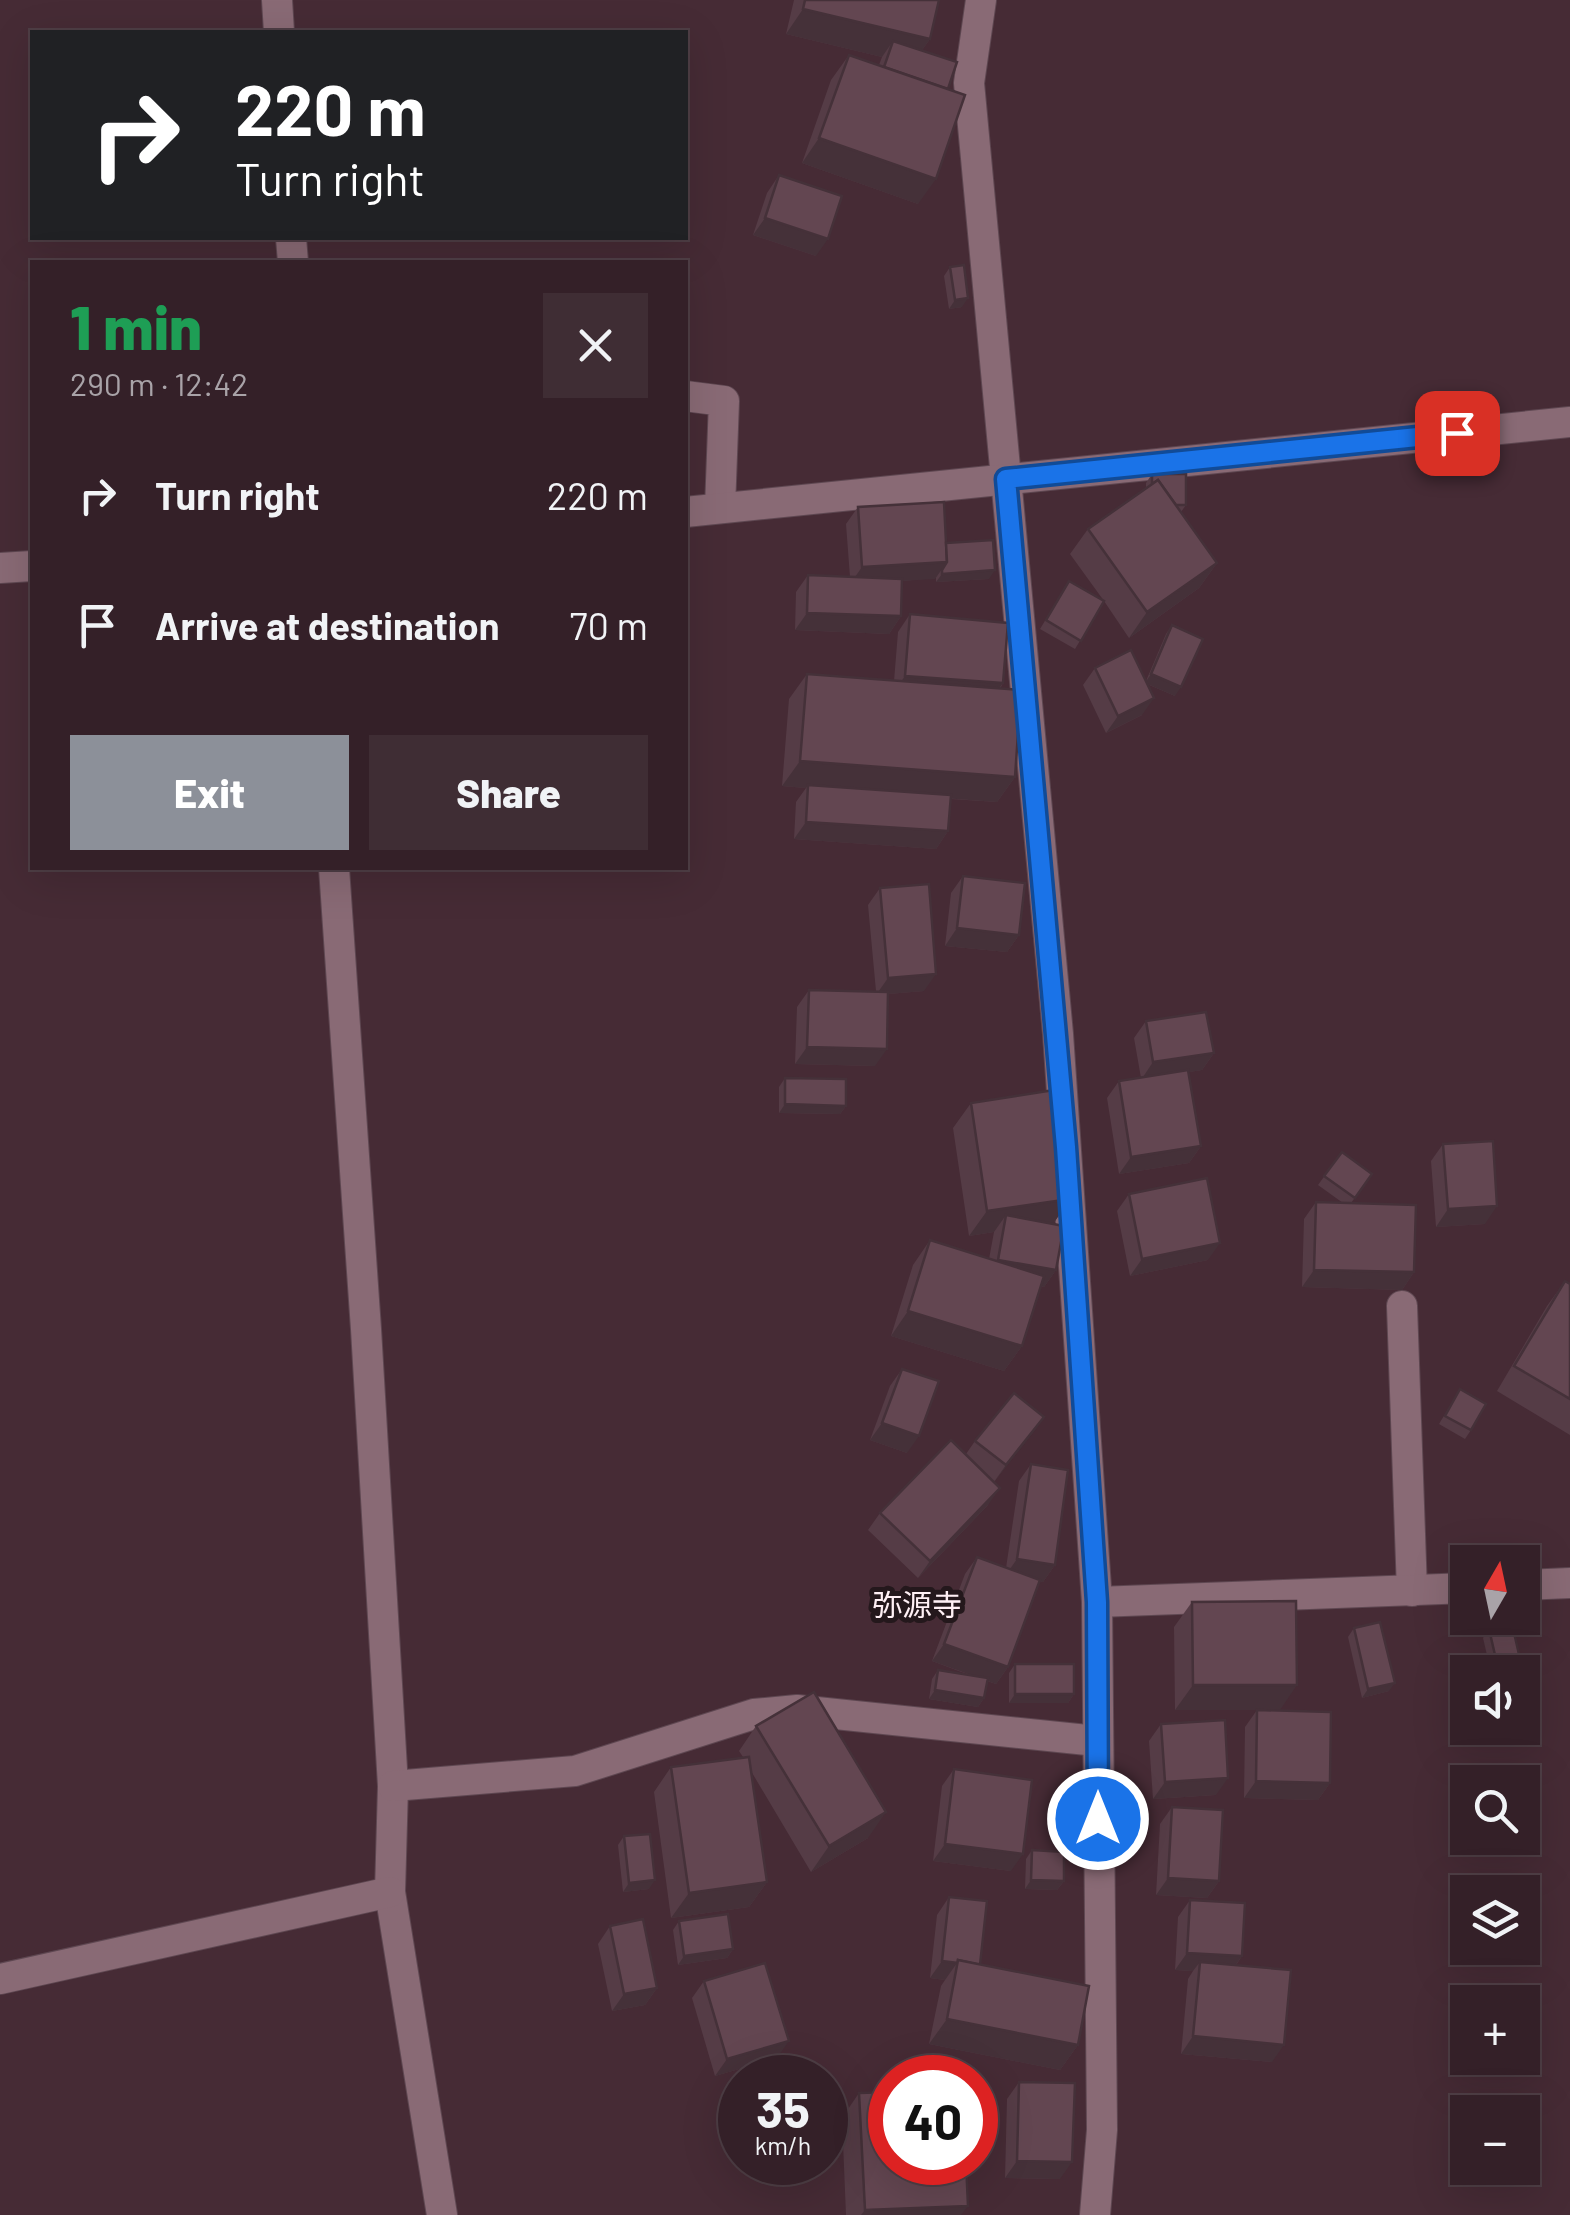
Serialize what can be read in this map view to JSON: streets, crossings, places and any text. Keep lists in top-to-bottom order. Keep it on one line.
{"districts":["弥源寺"],"north":"top","page":{"turn":["220 m","Turn right"],"heading":["1 min","290 m · 12:42"],"list":[{"name":"Turn right","value":"220 m"},{"name":"Arrive at destination","value":"70 m"}],"buttons":["Exit","Share"],"map_buttons":["+","−"],"speed":"35 km/h","limit":"40"}}
